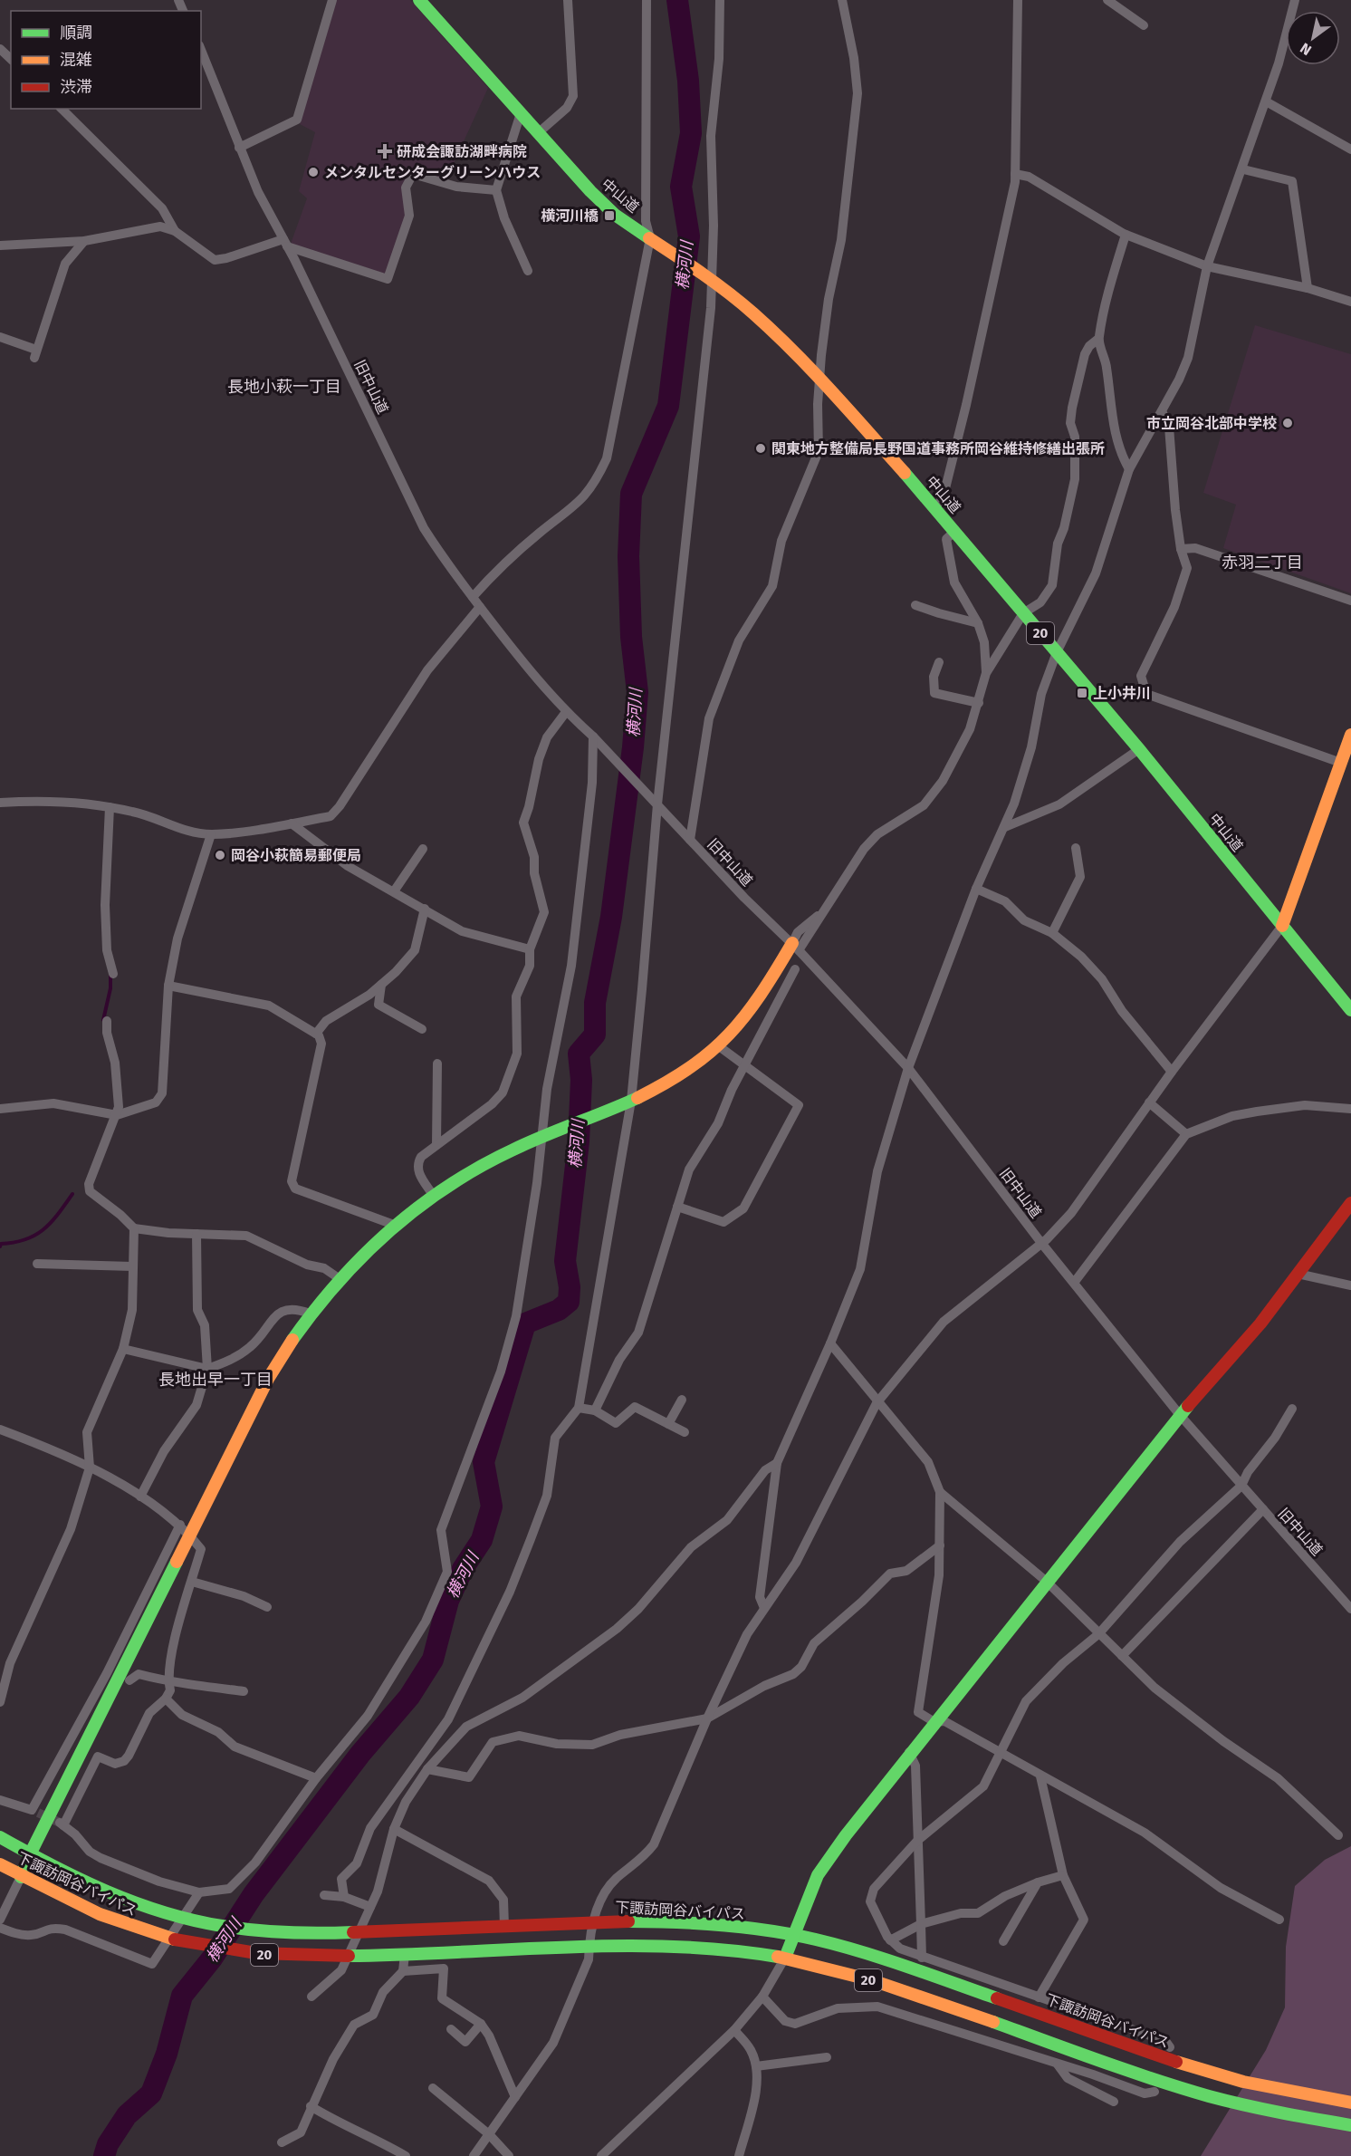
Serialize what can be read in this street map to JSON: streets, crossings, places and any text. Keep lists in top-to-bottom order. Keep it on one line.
{"streets":{"main road":["中山道","20","下諏訪岡谷バイパス"],"street":["旧中山道"]},"districts":["長地小萩一丁目","赤羽二丁目","長地出早一丁目"],"water":["横河川"],"places":{"health":["研成会諏訪湖畔病院"],"other":["メンタルセンターグリーンハウス","市立岡谷北部中学校","関東地方整備局長野国道事務所岡谷維持修繕出張所","岡谷小萩簡易郵便局"],"transit":["横河川橋","上小井川"]},"legend":["順調","混雑","渋滞"],"north":"bottom left"}
